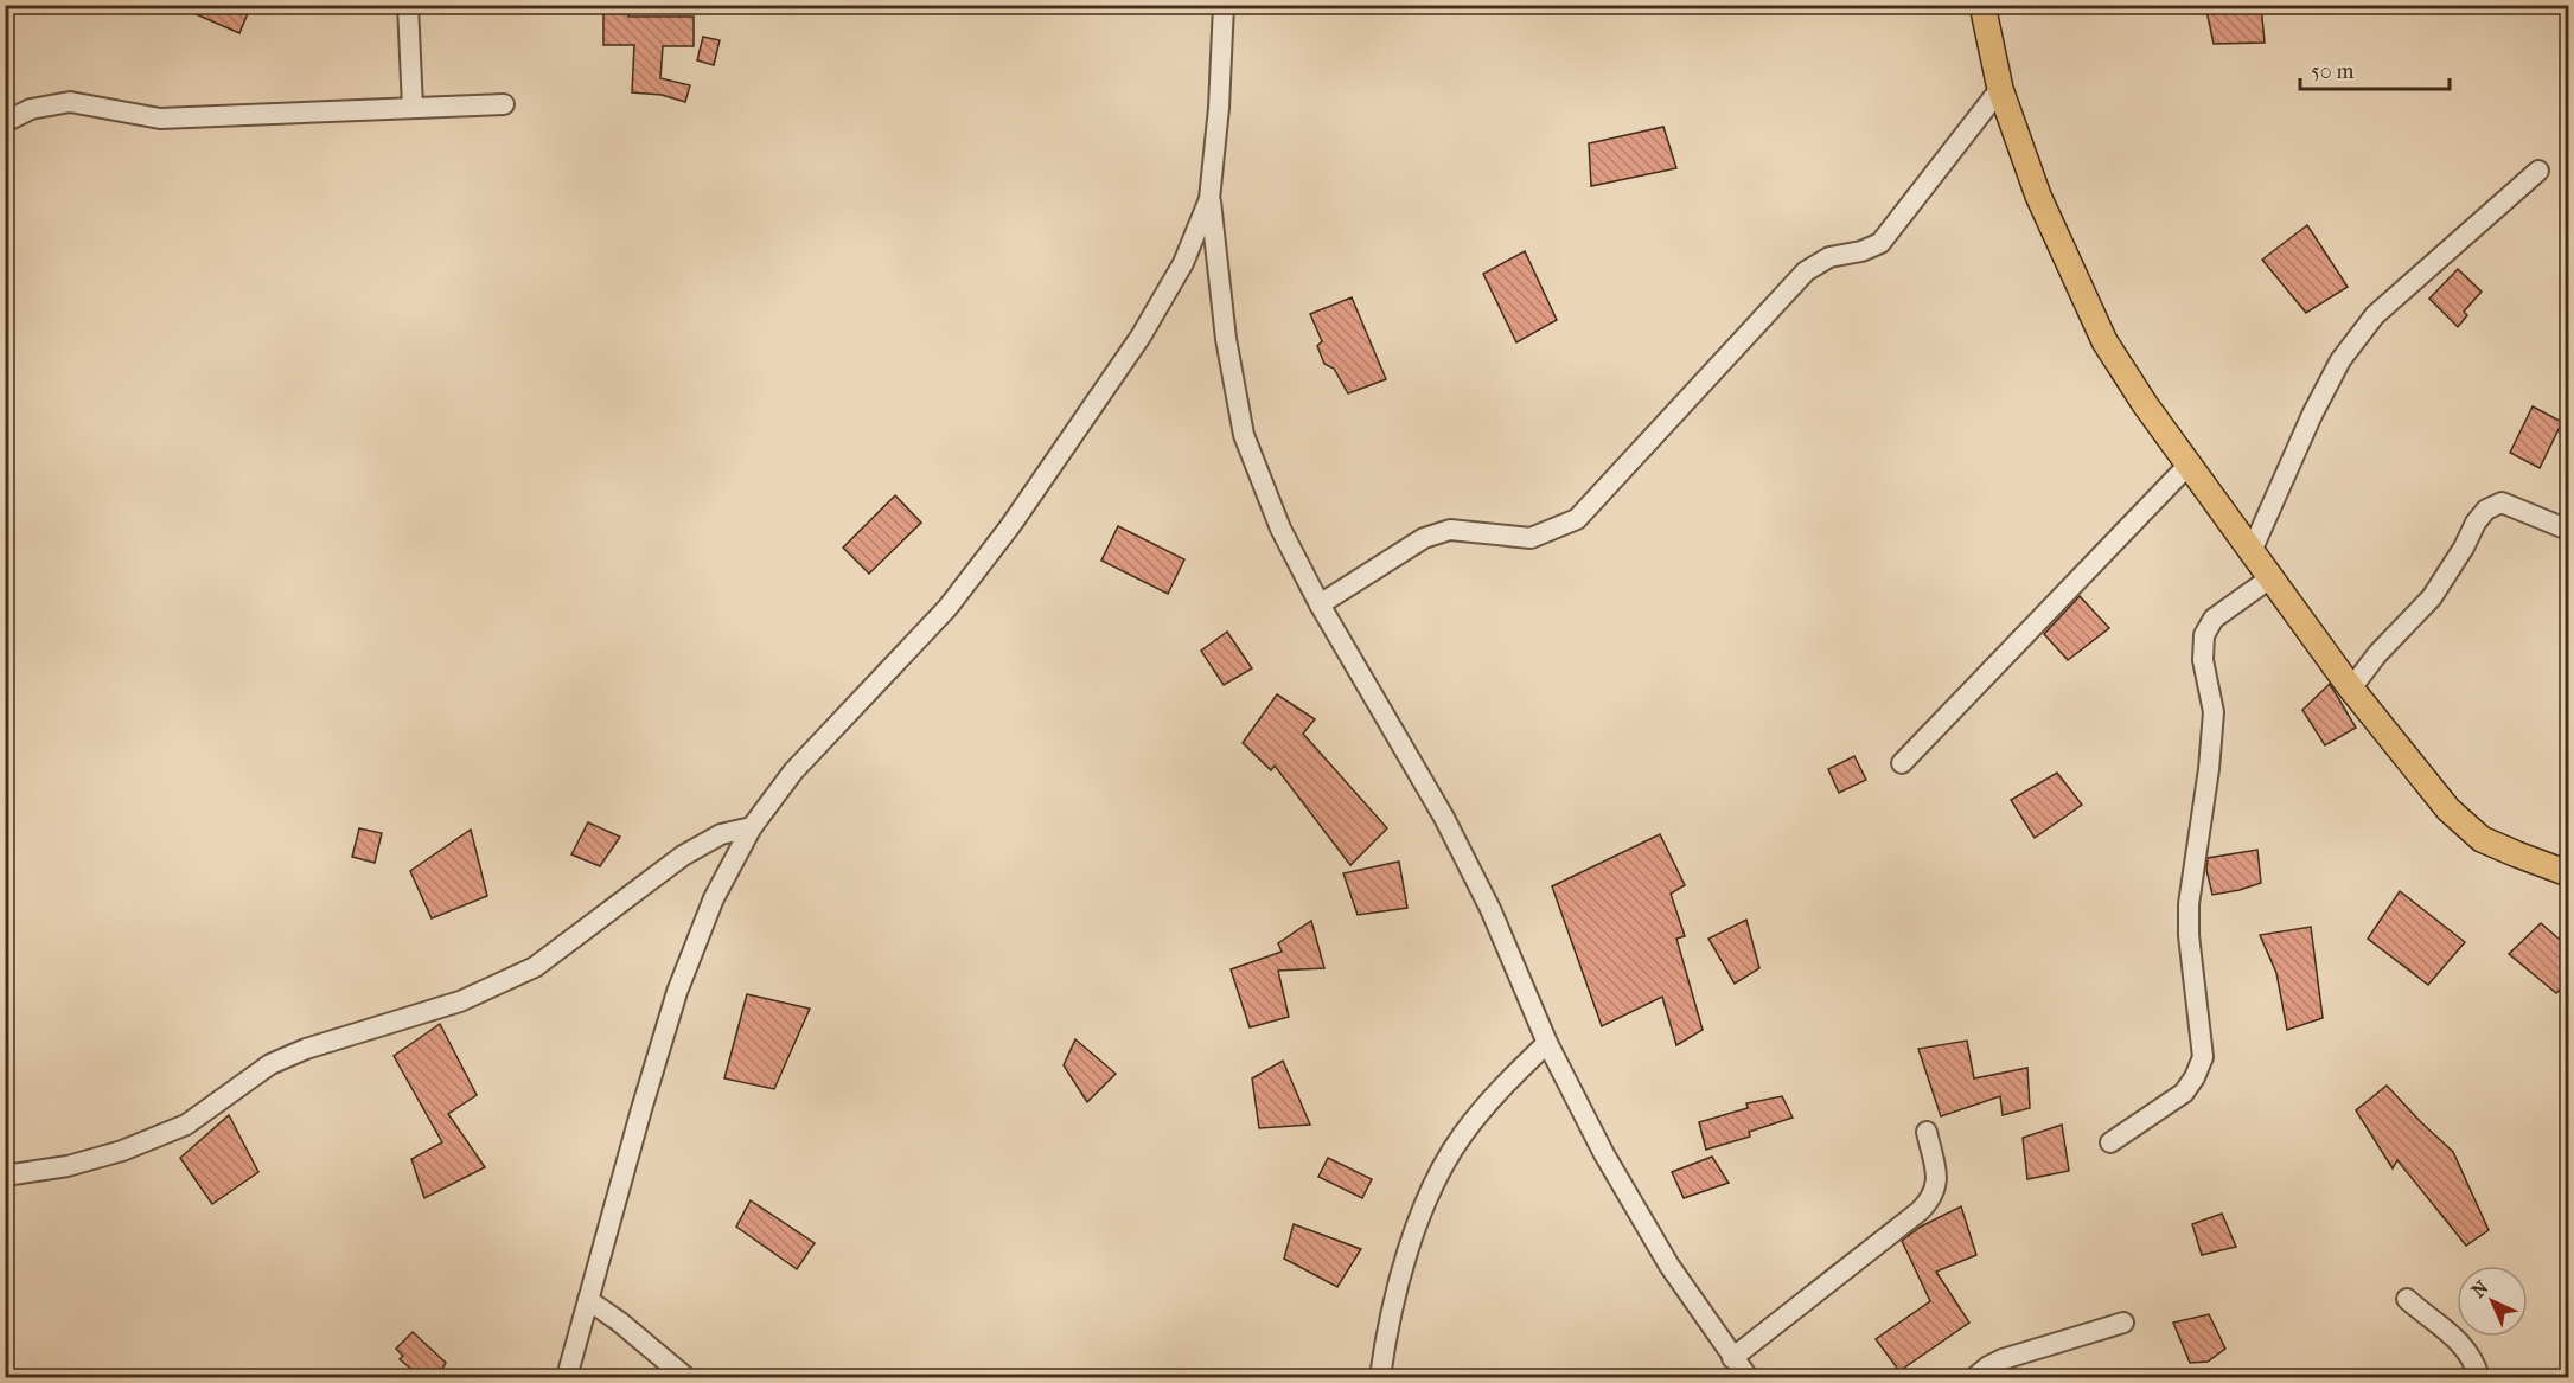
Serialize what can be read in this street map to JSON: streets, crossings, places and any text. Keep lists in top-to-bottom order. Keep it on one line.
{"scale_bar":"50 m","north":"top left"}
